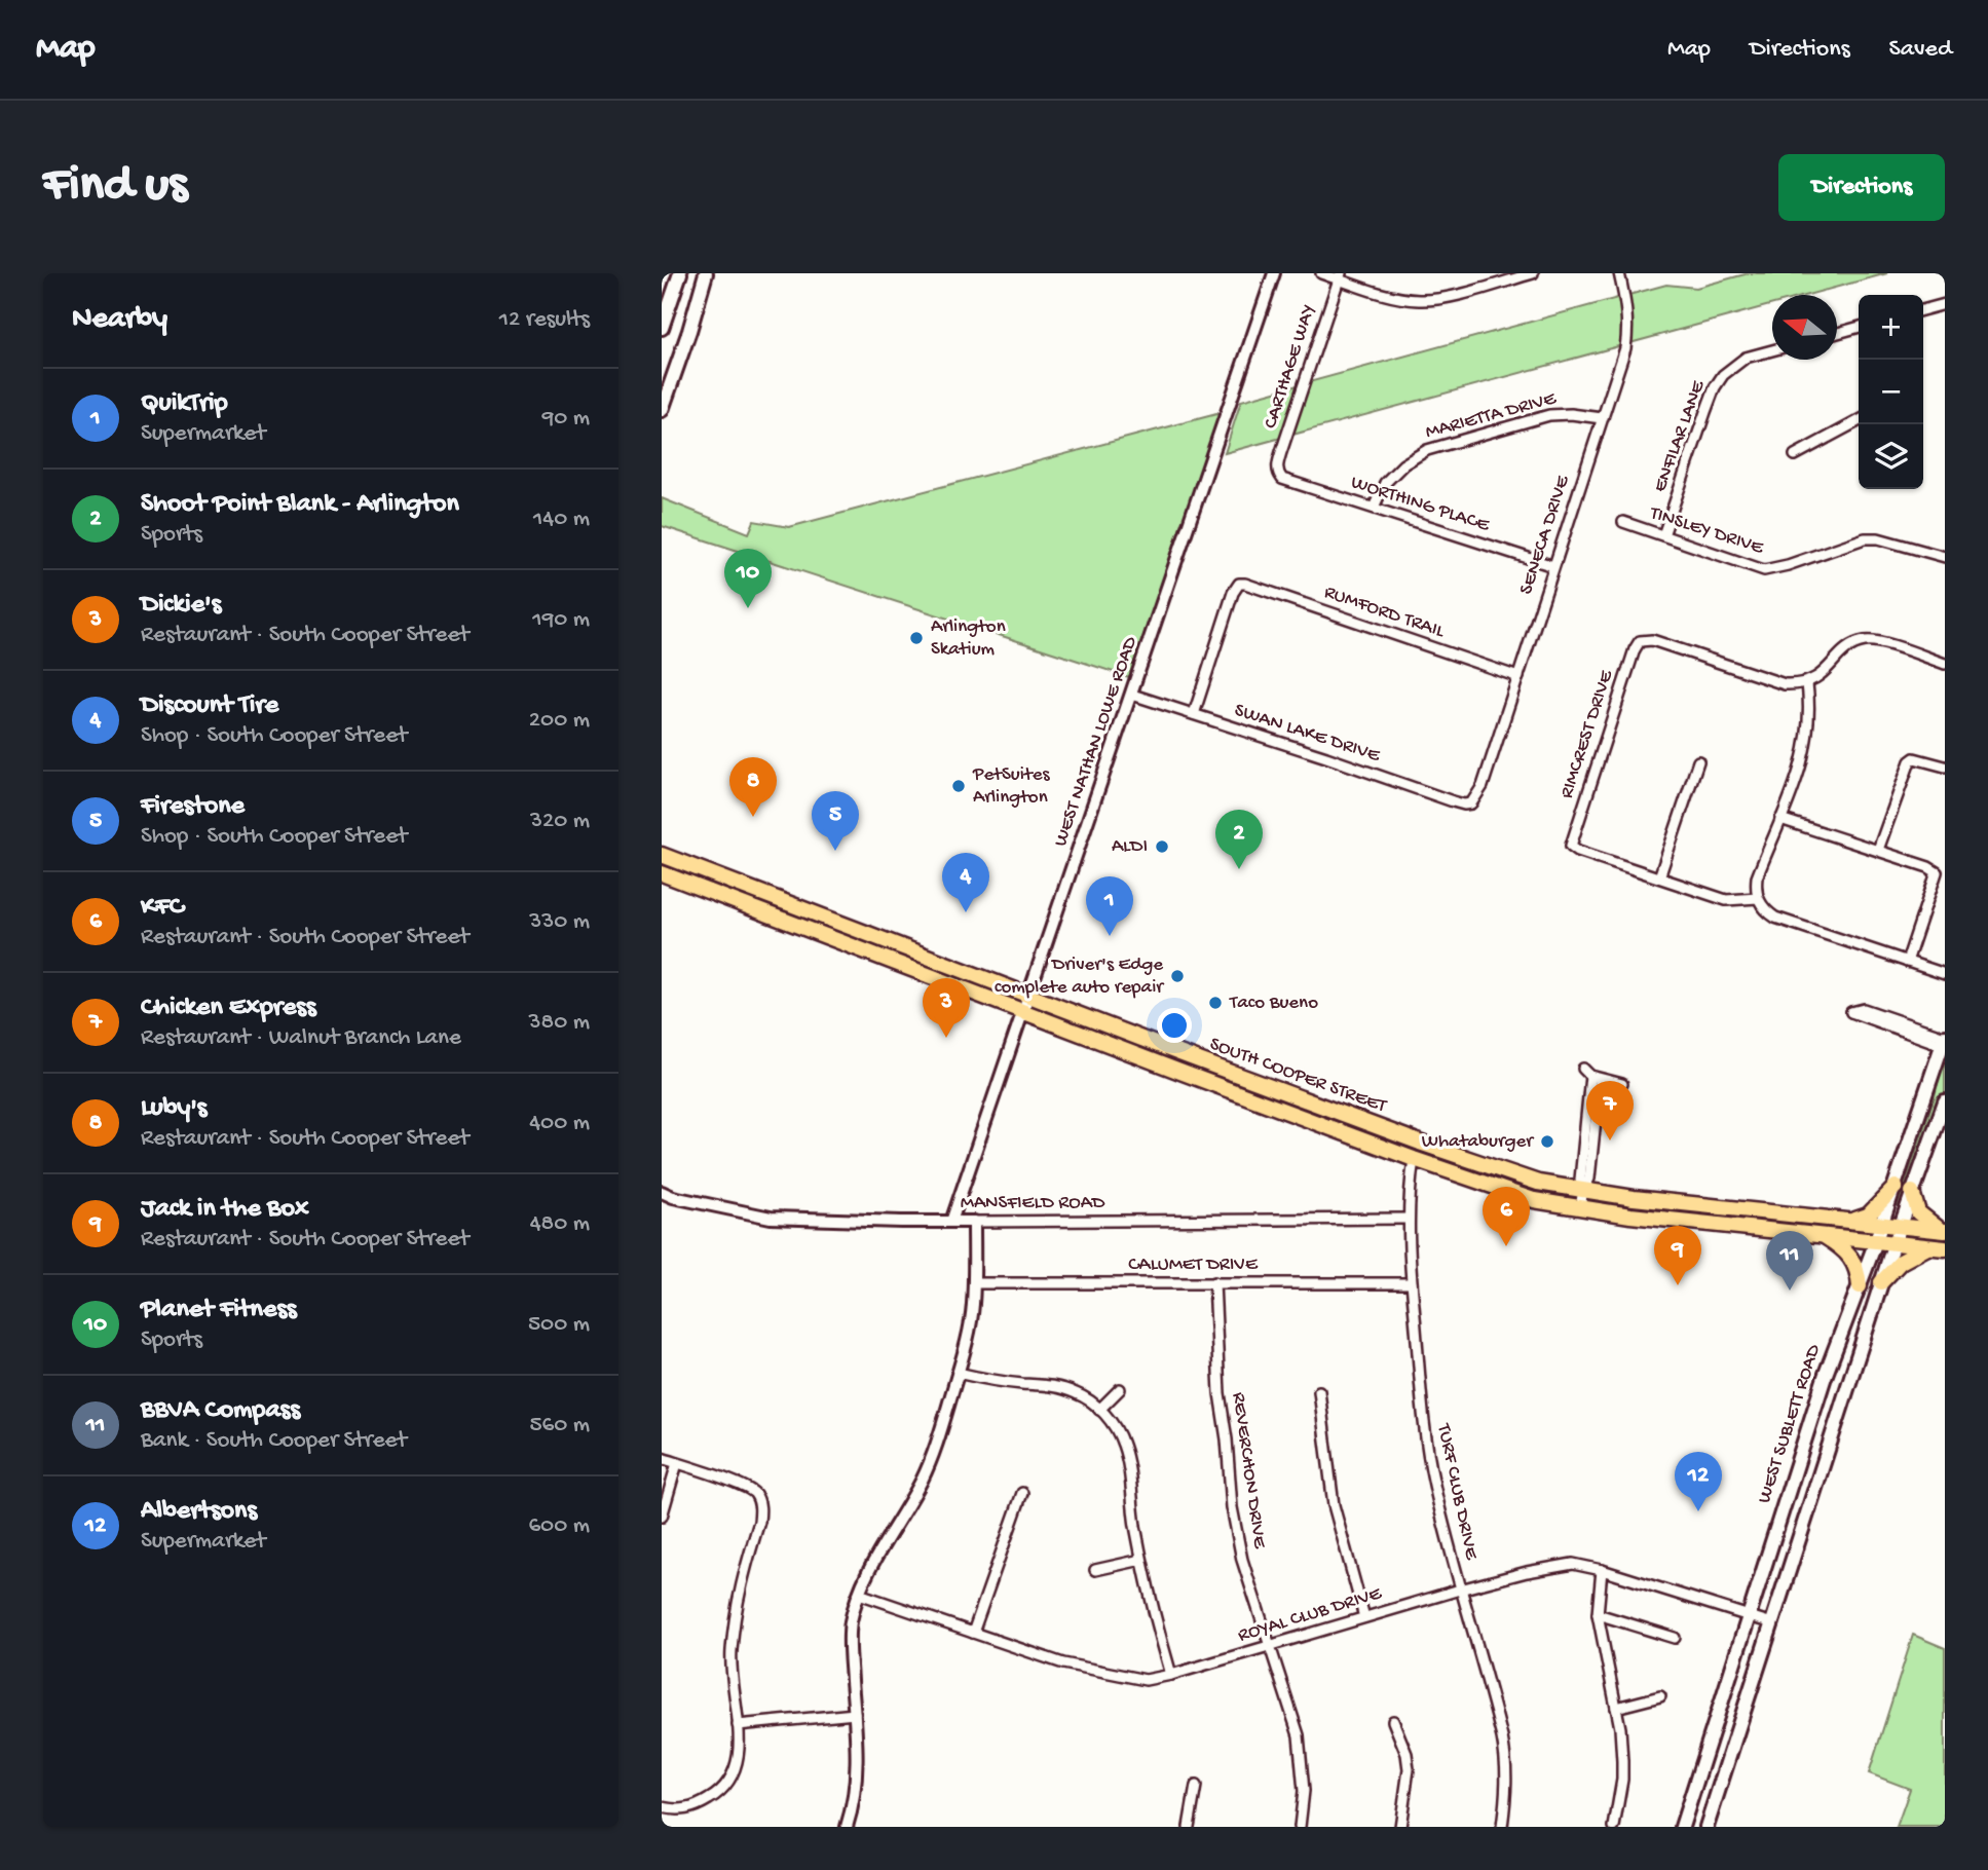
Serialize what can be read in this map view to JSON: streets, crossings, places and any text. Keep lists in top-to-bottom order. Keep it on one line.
{"streets":{"main road":["SOUTH COOPER STREET","WEST SUBLETT ROAD"],"street":["CARTHAGE WAY","MARIETTA DRIVE","ENFILAR LANE","WORTHING PLACE","TINSLEY DRIVE","SENECA DRIVE","RUMFORD TRAIL","SWAN LAKE DRIVE","RIMCREST DRIVE","WEST NATHAN LOWE ROAD","MANSFIELD ROAD","CALUMET DRIVE","REVERCHON DRIVE","TURF CLUB DRIVE","ROYAL CLUB DRIVE"]},"crossings":[["CARTHAGE WAY","WORTHING PLACE"],["MARIETTA DRIVE","WORTHING PLACE"],["MARIETTA DRIVE","SENECA DRIVE"],["ENFILAR LANE","TINSLEY DRIVE"],["WORTHING PLACE","SENECA DRIVE"],["SENECA DRIVE","RUMFORD TRAIL"],["SENECA DRIVE","SWAN LAKE DRIVE"],["RUMFORD TRAIL","SWAN LAKE DRIVE"],["SWAN LAKE DRIVE","WEST NATHAN LOWE ROAD"],["WEST NATHAN LOWE ROAD","SOUTH COOPER STREET"],["WEST NATHAN LOWE ROAD","MANSFIELD ROAD"],["SOUTH COOPER STREET","WEST SUBLETT ROAD"],["SOUTH COOPER STREET","TURF CLUB DRIVE"],["MANSFIELD ROAD","TURF CLUB DRIVE"],["CALUMET DRIVE","REVERCHON DRIVE"],["CALUMET DRIVE","TURF CLUB DRIVE"],["WEST SUBLETT ROAD","ROYAL CLUB DRIVE"],["REVERCHON DRIVE","ROYAL CLUB DRIVE"],["TURF CLUB DRIVE","ROYAL CLUB DRIVE"]],"places":["Arlington Skatium","PetSuites Arlington","ALDI","Driver's Edge complete auto repair","Taco Bueno","Whataburger"],"north":"left","page":{"header":"Map","nav":["Map","Directions","Saved"],"buttons":"Directions","title":"Find us","heading":["Nearby","12 results"],"map_buttons":["+","−"],"list":[{"mark":"1","name":"QuikTrip","note":"Supermarket","value":"90 m"},{"mark":"2","name":"Shoot Point Blank - Arlington","note":"Sports","value":"140 m"},{"mark":"3","name":"Dickie's","note":"Restaurant · South Cooper Street","value":"190 m"},{"mark":"4","name":"Discount Tire","note":"Shop · South Cooper Street","value":"200 m"},{"mark":"5","name":"Firestone","note":"Shop · South Cooper Street","value":"320 m"},{"mark":"6","name":"KFC","note":"Restaurant · South Cooper Street","value":"330 m"},{"mark":"7","name":"Chicken Express","note":"Restaurant · Walnut Branch Lane","value":"380 m"},{"mark":"8","name":"Luby's","note":"Restaurant · South Cooper Street","value":"400 m"},{"mark":"9","name":"Jack in the Box","note":"Restaurant · South Cooper Street","value":"480 m"},{"mark":"10","name":"Planet Fitness","note":"Sports","value":"500 m"},{"mark":"11","name":"BBVA Compass","note":"Bank · South Cooper Street","value":"560 m"},{"mark":"12","name":"Albertsons","note":"Supermarket","value":"600 m"}],"pins":["10","8","5","2","4","1","3","7","6","9","11","12"]}}
